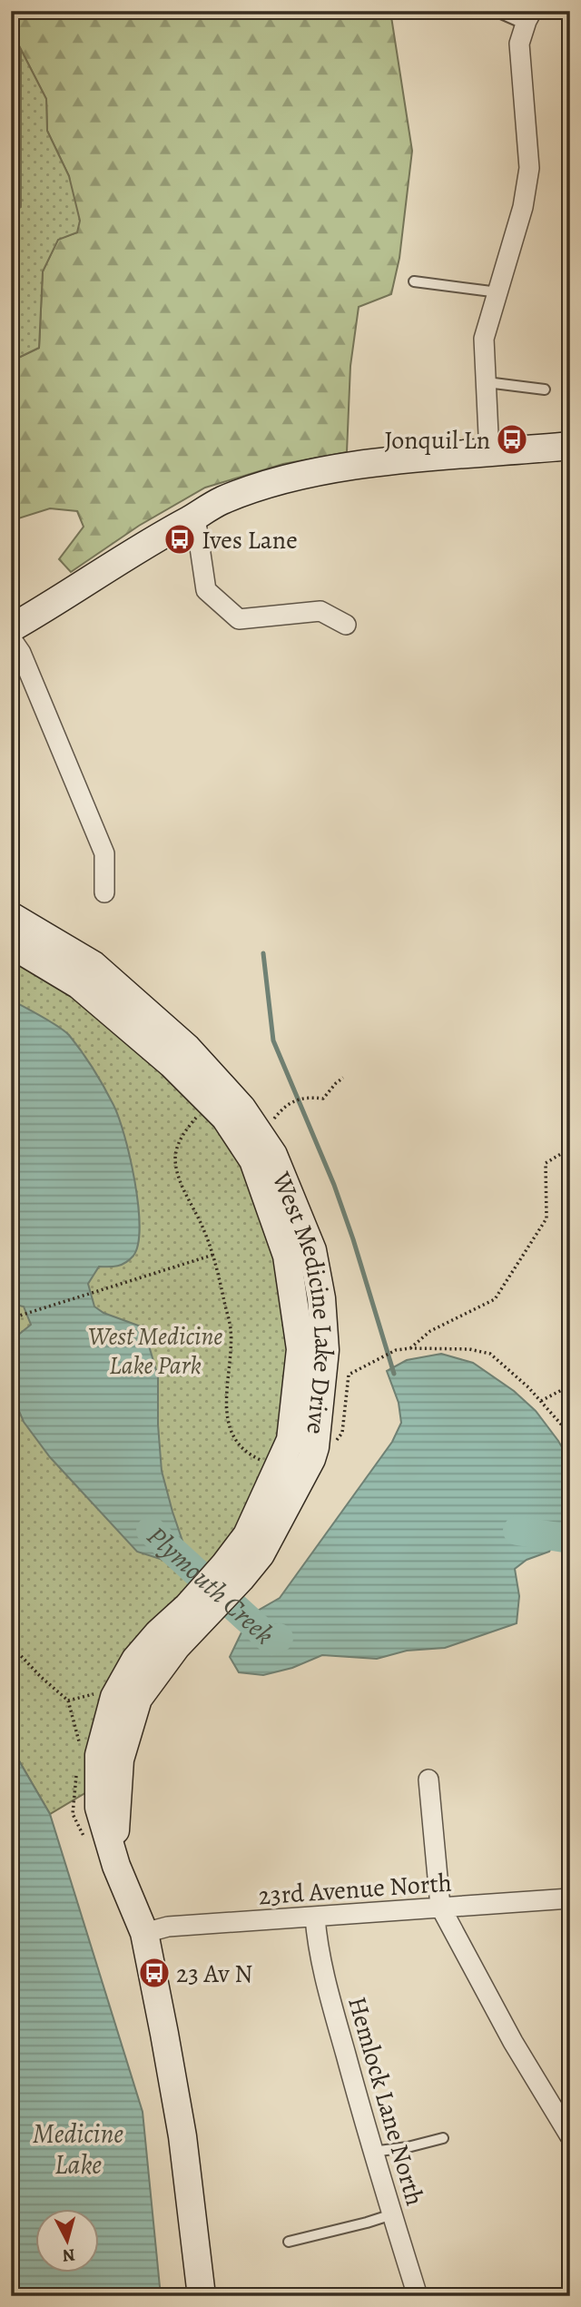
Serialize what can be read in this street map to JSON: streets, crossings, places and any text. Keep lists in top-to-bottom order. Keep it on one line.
{"streets":{"street":["West Medicine Lake Drive","23rd Avenue North","Hemlock Lane North"]},"crossings":[["West Medicine Lake Drive","23rd Avenue North"],["23rd Avenue North","Hemlock Lane North"]],"water":["Plymouth Creek","Medicine Lake"],"parks":["West Medicine Lake Park"],"places":{"bus stop":["Jonquil Ln","Ives Lane","23 Av N"]},"north":"bottom"}
